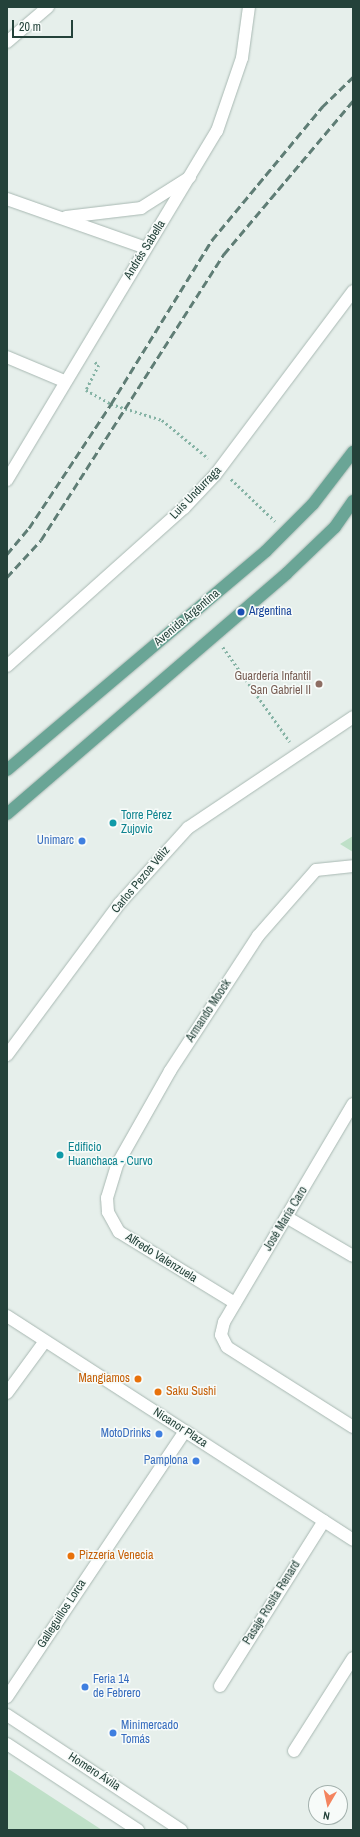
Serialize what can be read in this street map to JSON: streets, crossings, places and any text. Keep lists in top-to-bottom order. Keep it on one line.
{"streets":{"main road":["Avenida Argentina"],"street":["Andrés Sabella","Luis Undurraga","Carlos Pezoa Véliz","Armando Moock","José María Caro","Alfredo Valenzuela","Nicanor Plaza","Pasaje Rosita Renard","Galleguillos Lorca","Homero Ávila"]},"crossings":[["Armando Moock","Alfredo Valenzuela"],["José María Caro","Alfredo Valenzuela"],["Nicanor Plaza","Pasaje Rosita Renard"],["Nicanor Plaza","Galleguillos Lorca"]],"places":["Argentina","Guardería Infantil San Gabriel II","Torre Pérez Zujovic","Unimarc","Edificio Huanchaca - Curvo","Mangiamos","Saku Sushi","MotoDrinks","Pamplona","Pizzería Venecia","Feria 14 de Febrero","Minimercado Tomás"],"scale_bar":"20 m","north":"bottom"}
